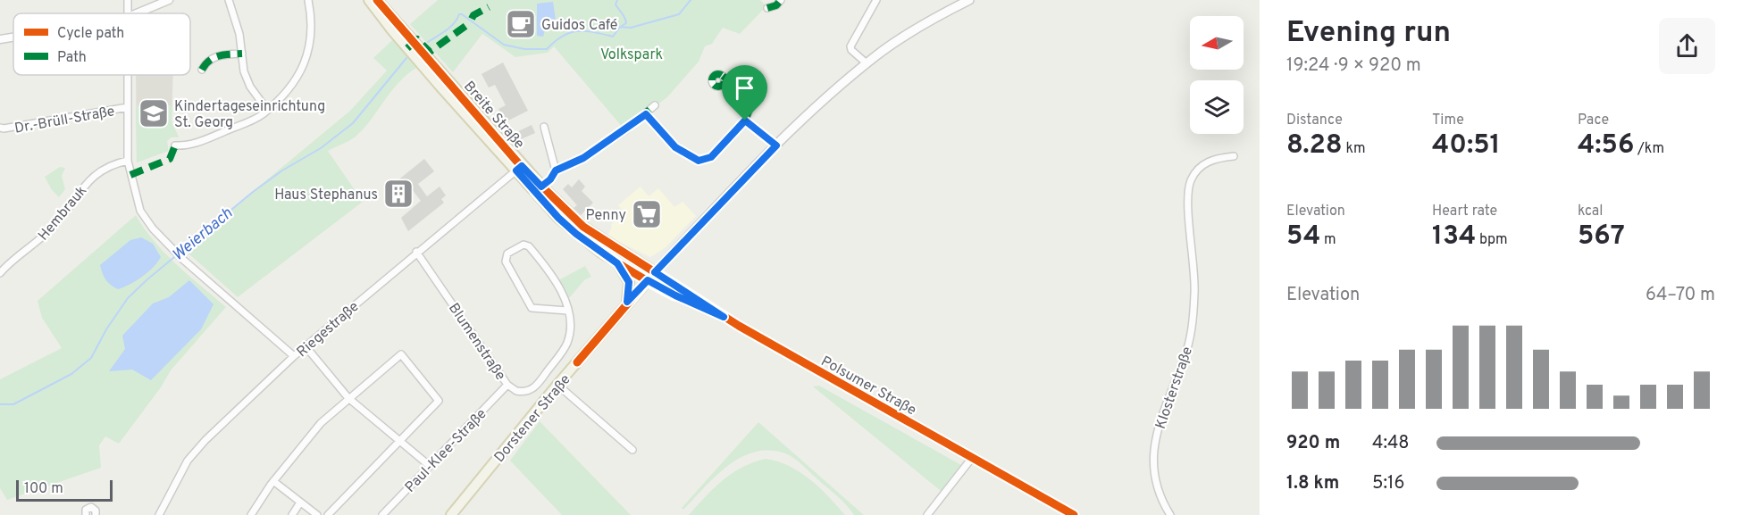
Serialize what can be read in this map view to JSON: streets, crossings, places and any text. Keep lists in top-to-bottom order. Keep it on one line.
{"streets":{"main road":["Breite Straße","Polsumer Straße","Dorstener Straße"],"street":["Dr.-Brüll-Straße","Hembrauk","Riegestraße","Blumenstraße","Klosterstraße","Paul-Klee-Straße"]},"crossings":[["Breite Straße","Riegestraße"],["Breite Straße","Polsumer Straße"],["Breite Straße","Dorstener Straße"],["Riegestraße","Blumenstraße"],["Blumenstraße","Paul-Klee-Straße"],["Polsumer Straße","Dorstener Straße"]],"water":["Weierbach"],"parks":["Volkspark"],"places":{"cafe":["Guidos Café"],"school or university":["Kindertageseinrichtung St. Georg"],"building":["Haus Stephanus"],"supermarket":["Penny"]},"legend":["Cycle path","Path"],"scale_bar":"100 m","north":"left","page":{"heading":["Evening run","19:24 · 9 × 920 m"],"stats":[["Distance","8.28 km"],["Time","40:51"],["Pace","4:56 /km"],["Elevation","54 m"],["Heart rate","134 bpm"],["kcal","567"]],"chart":["Elevation","64–70 m"],"list":[{"name":"920 m","note":"4:48"},{"name":"1.8 km","note":"5:16"}],"scale":"100 m"}}
